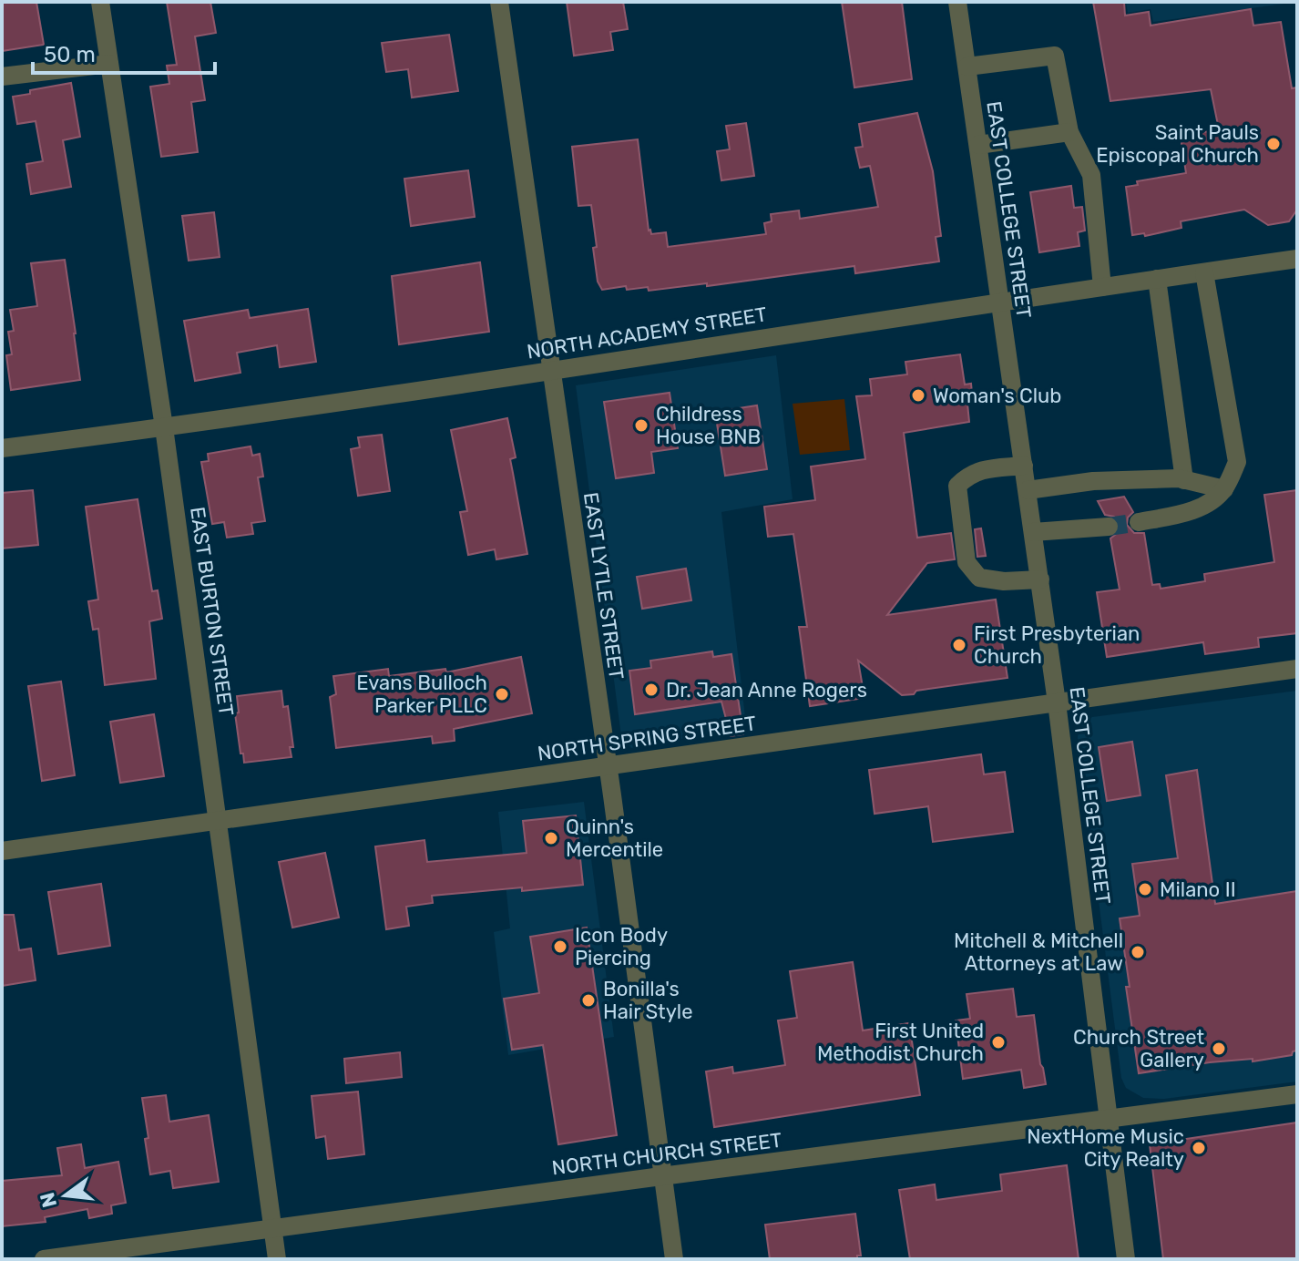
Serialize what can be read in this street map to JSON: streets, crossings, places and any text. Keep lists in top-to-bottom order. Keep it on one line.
{"streets":{"street":["EAST COLLEGE STREET","NORTH ACADEMY STREET","EAST LYTLE STREET","EAST BURTON STREET","NORTH SPRING STREET","NORTH CHURCH STREET"]},"crossings":[["EAST COLLEGE STREET","NORTH ACADEMY STREET"],["EAST COLLEGE STREET","NORTH SPRING STREET"],["EAST COLLEGE STREET","NORTH CHURCH STREET"],["NORTH ACADEMY STREET","EAST LYTLE STREET"],["NORTH ACADEMY STREET","EAST BURTON STREET"],["EAST LYTLE STREET","NORTH SPRING STREET"],["EAST LYTLE STREET","NORTH CHURCH STREET"],["EAST BURTON STREET","NORTH SPRING STREET"],["EAST BURTON STREET","NORTH CHURCH STREET"]],"places":["Saint Pauls Episcopal Church","Woman's Club","Childress House BNB","First Presbyterian Church","Dr. Jean Anne Rogers","Evans Bulloch Parker PLLC","Quinn's Mercentile","Milano II","Icon Body Piercing","Mitchell & Mitchell Attorneys at Law","Bonilla's Hair Style","First United Methodist Church","Church Street Gallery","NextHome Music City Realty"],"scale_bar":"50 m","north":"left"}
